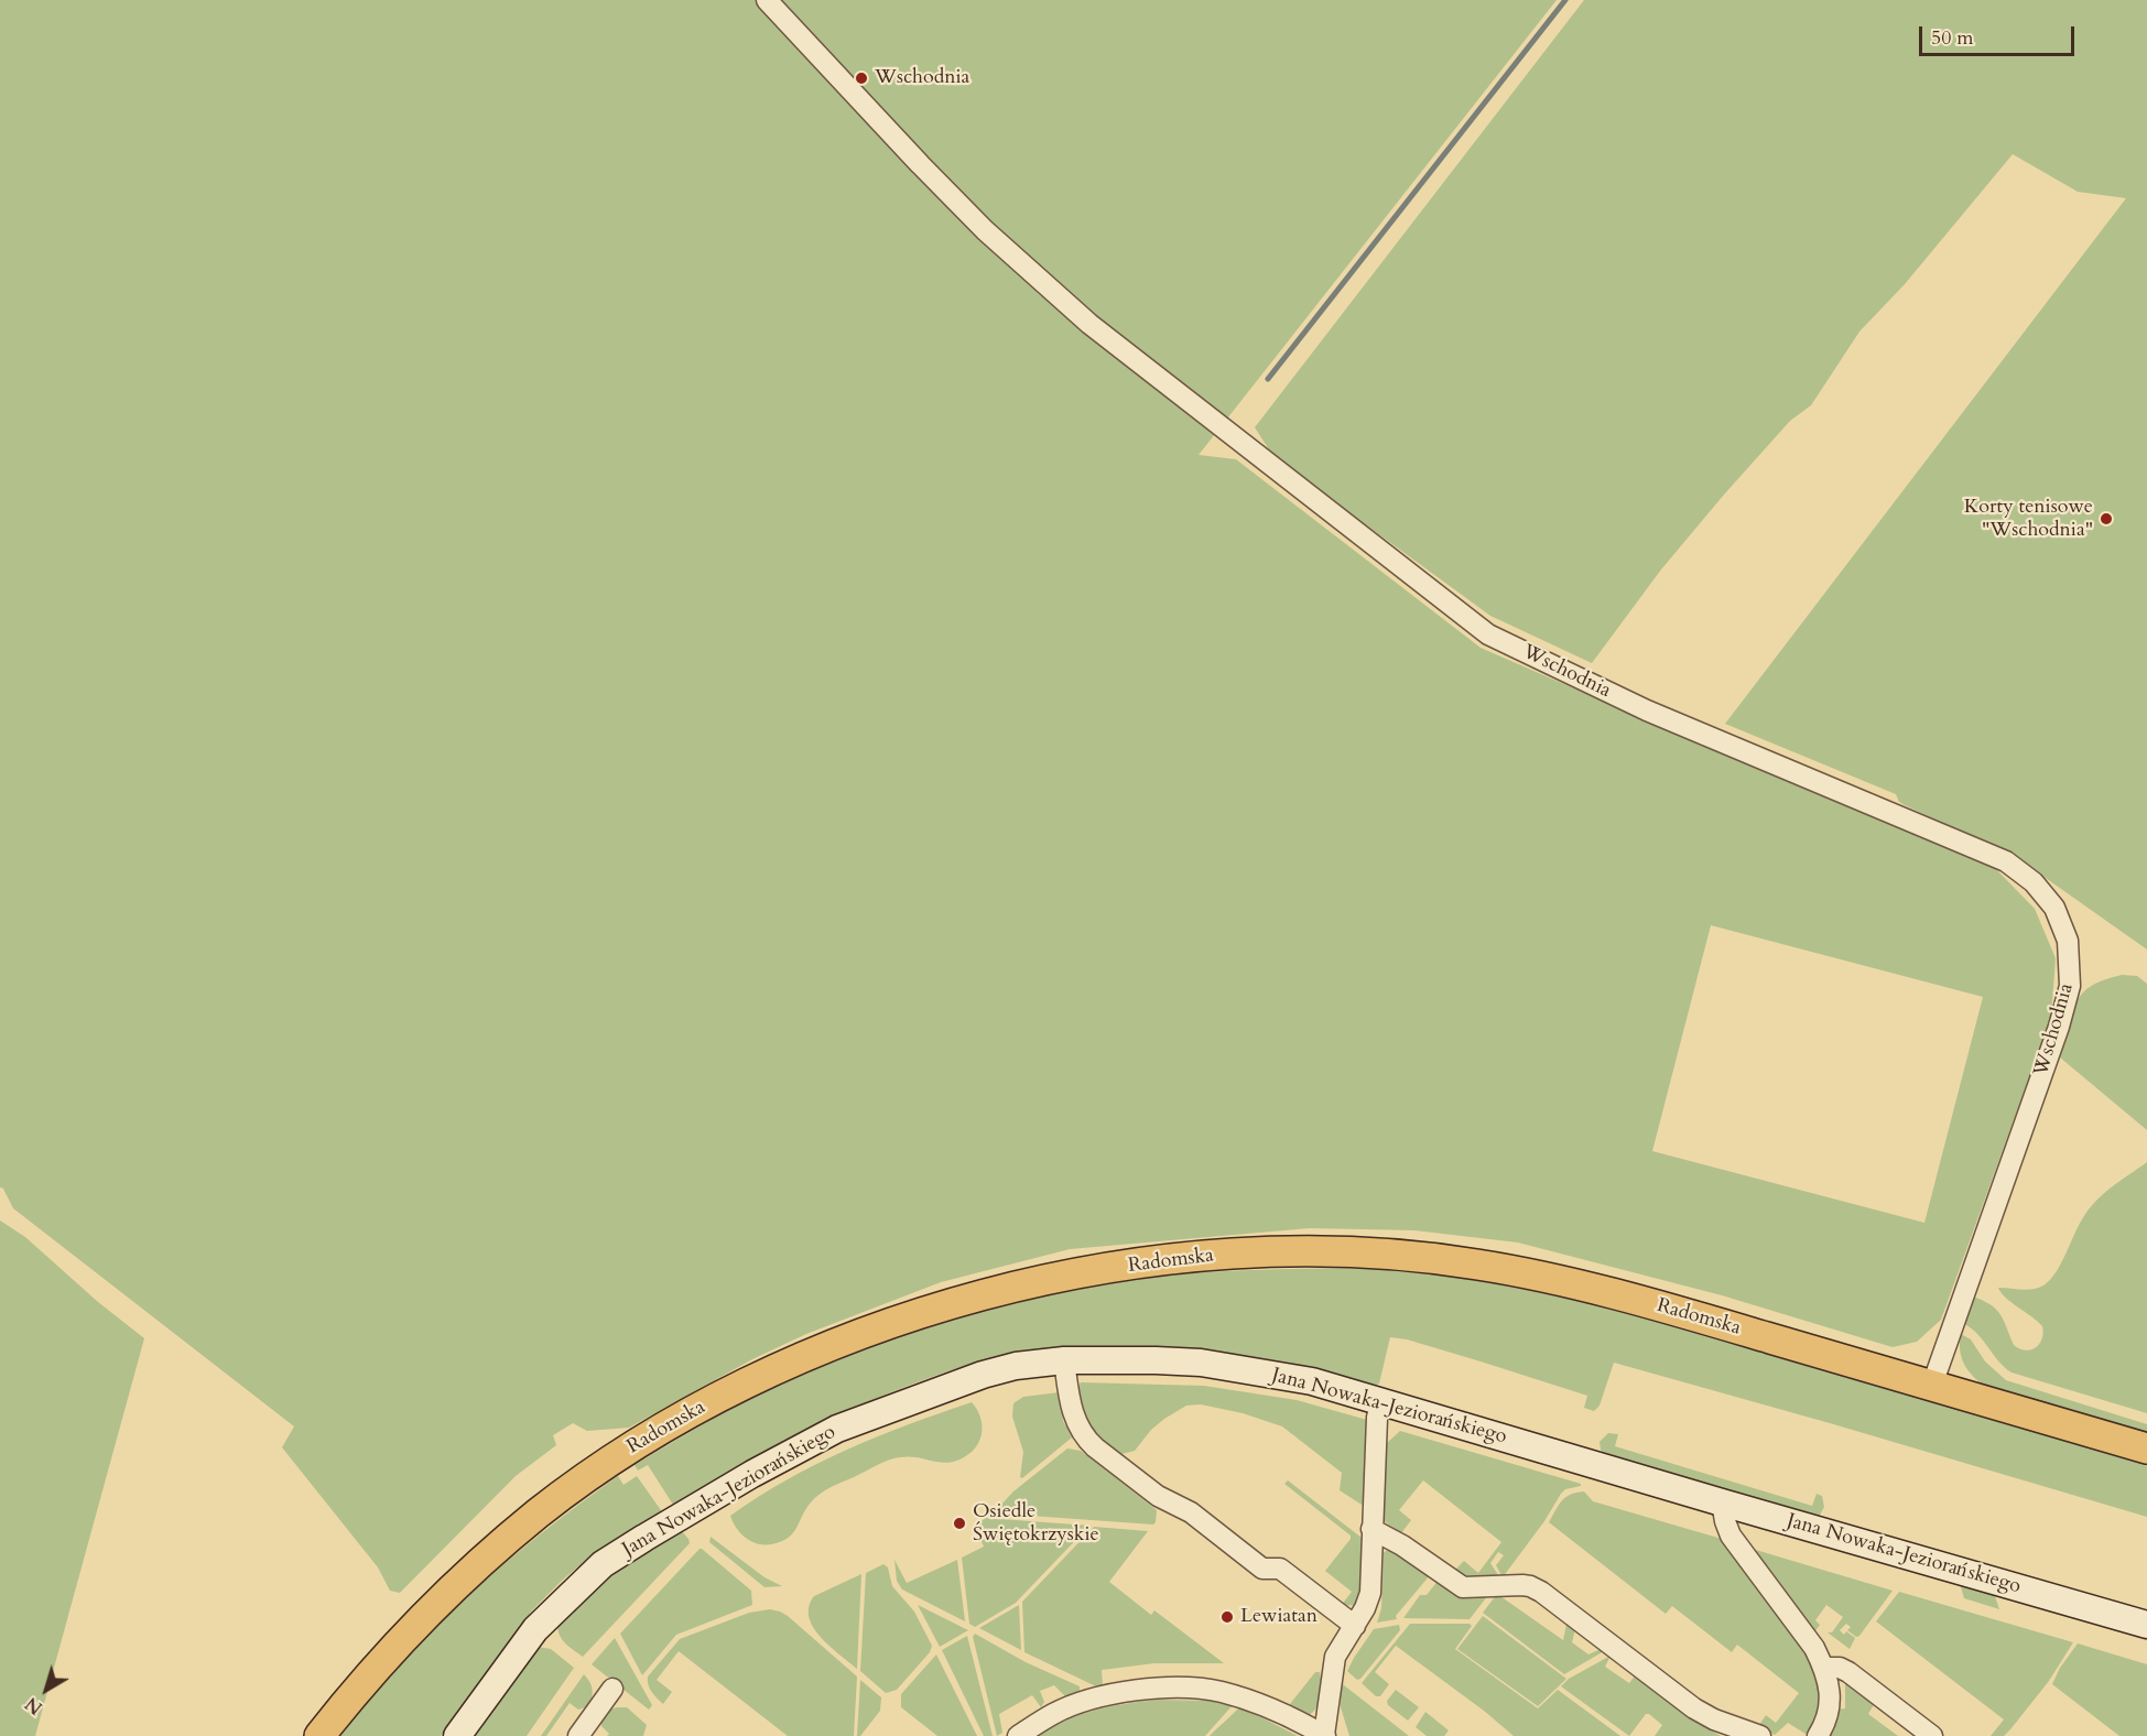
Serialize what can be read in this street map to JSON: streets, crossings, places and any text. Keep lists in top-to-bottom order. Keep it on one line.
{"streets":{"main road":["Radomska"],"street":["Wschodnia","Jana Nowaka-Jeziorańskiego"]},"crossings":[["Wschodnia","Radomska"]],"places":["Wschodnia","Korty tenisowe \"Wschodnia\"","Osiedle Świętokrzyskie","Lewiatan"],"scale_bar":"50 m","north":"bottom left"}
